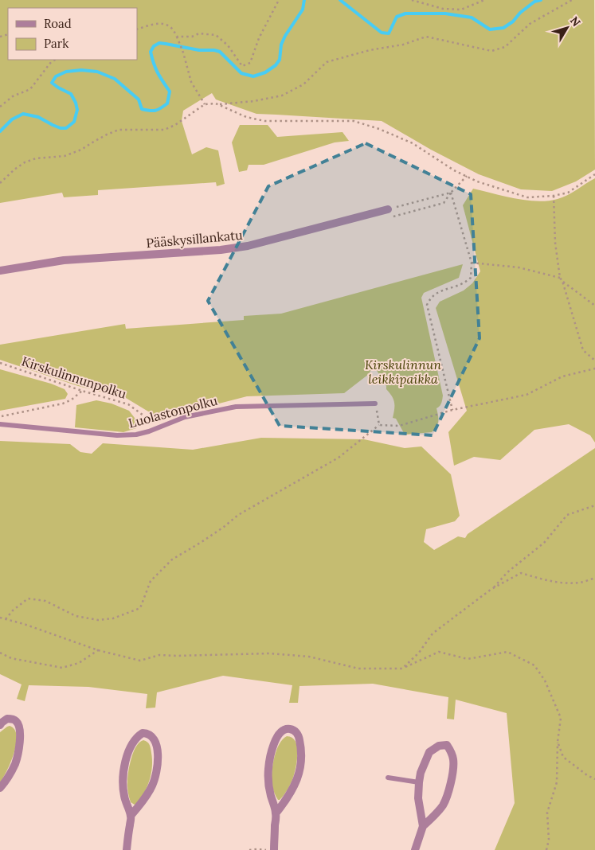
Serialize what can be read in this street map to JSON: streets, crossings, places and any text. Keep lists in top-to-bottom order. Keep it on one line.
{"streets":{"street":["Pääskysillankatu"],"lane":["Luolastonpolku"],"path":["Kirskulinnunpolku"]},"crossings":[["Kirskulinnunpolku","Luolastonpolku"]],"parks":["Kirskulinnun leikkipaikka"],"legend":["Road","Park"],"north":"top right"}
